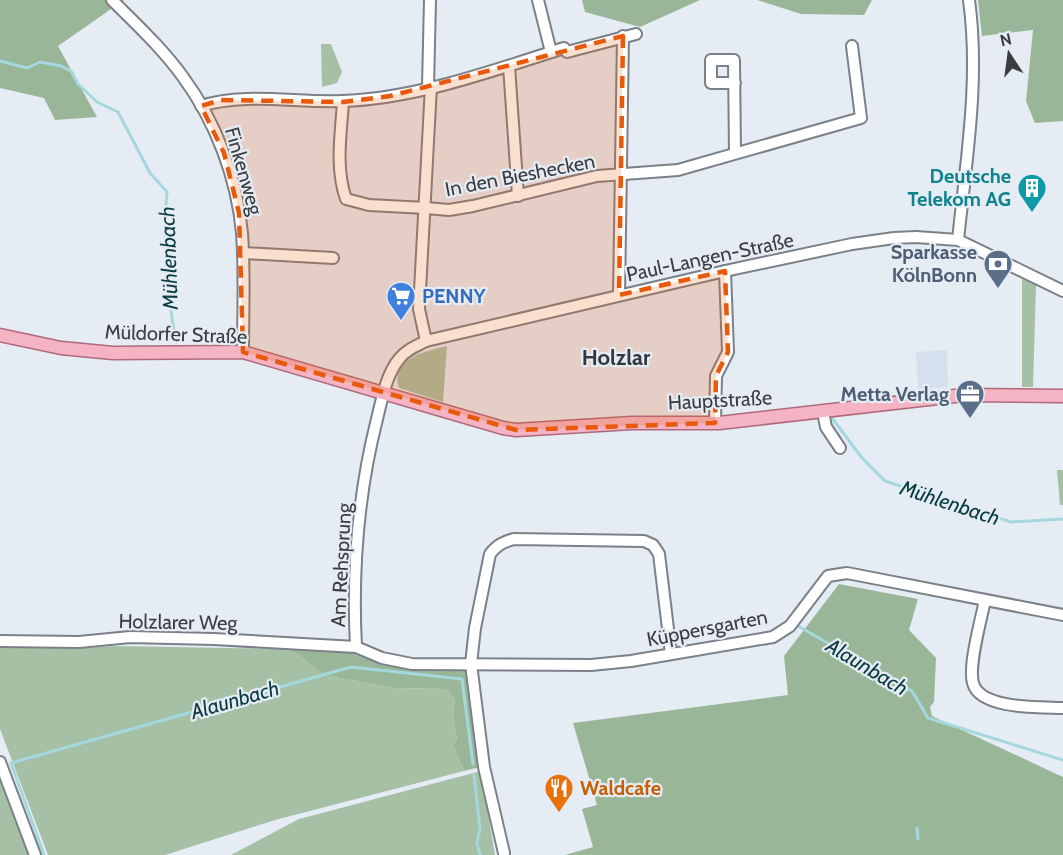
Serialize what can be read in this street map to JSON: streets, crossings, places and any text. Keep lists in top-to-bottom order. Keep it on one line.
{"streets":{"main road":["Müldorfer Straße","Hauptstraße"],"street":["Finkenweg","In den Bieshecken","Paul-Langen-Straße","Am Rehsprung","Holzlarer Weg","Küppersgarten"]},"crossings":[["Finkenweg","Müldorfer Straße"],["Paul-Langen-Straße","Müldorfer Straße"],["Paul-Langen-Straße","Hauptstraße"],["Paul-Langen-Straße","Am Rehsprung"],["Müldorfer Straße","Hauptstraße"],["Müldorfer Straße","Am Rehsprung"],["Hauptstraße","Am Rehsprung"],["Am Rehsprung","Holzlarer Weg"],["Am Rehsprung","Küppersgarten"]],"districts":["Holzlar"],"water":["Mühlenbach","Alaunbach"],"places":{"building":["Deutsche Telekom AG"],"bank":["Sparkasse KölnBonn"],"supermarket":["PENNY"],"office":["Metta Verlag"],"restaurant":["Waldcafe"]},"north":"top"}
